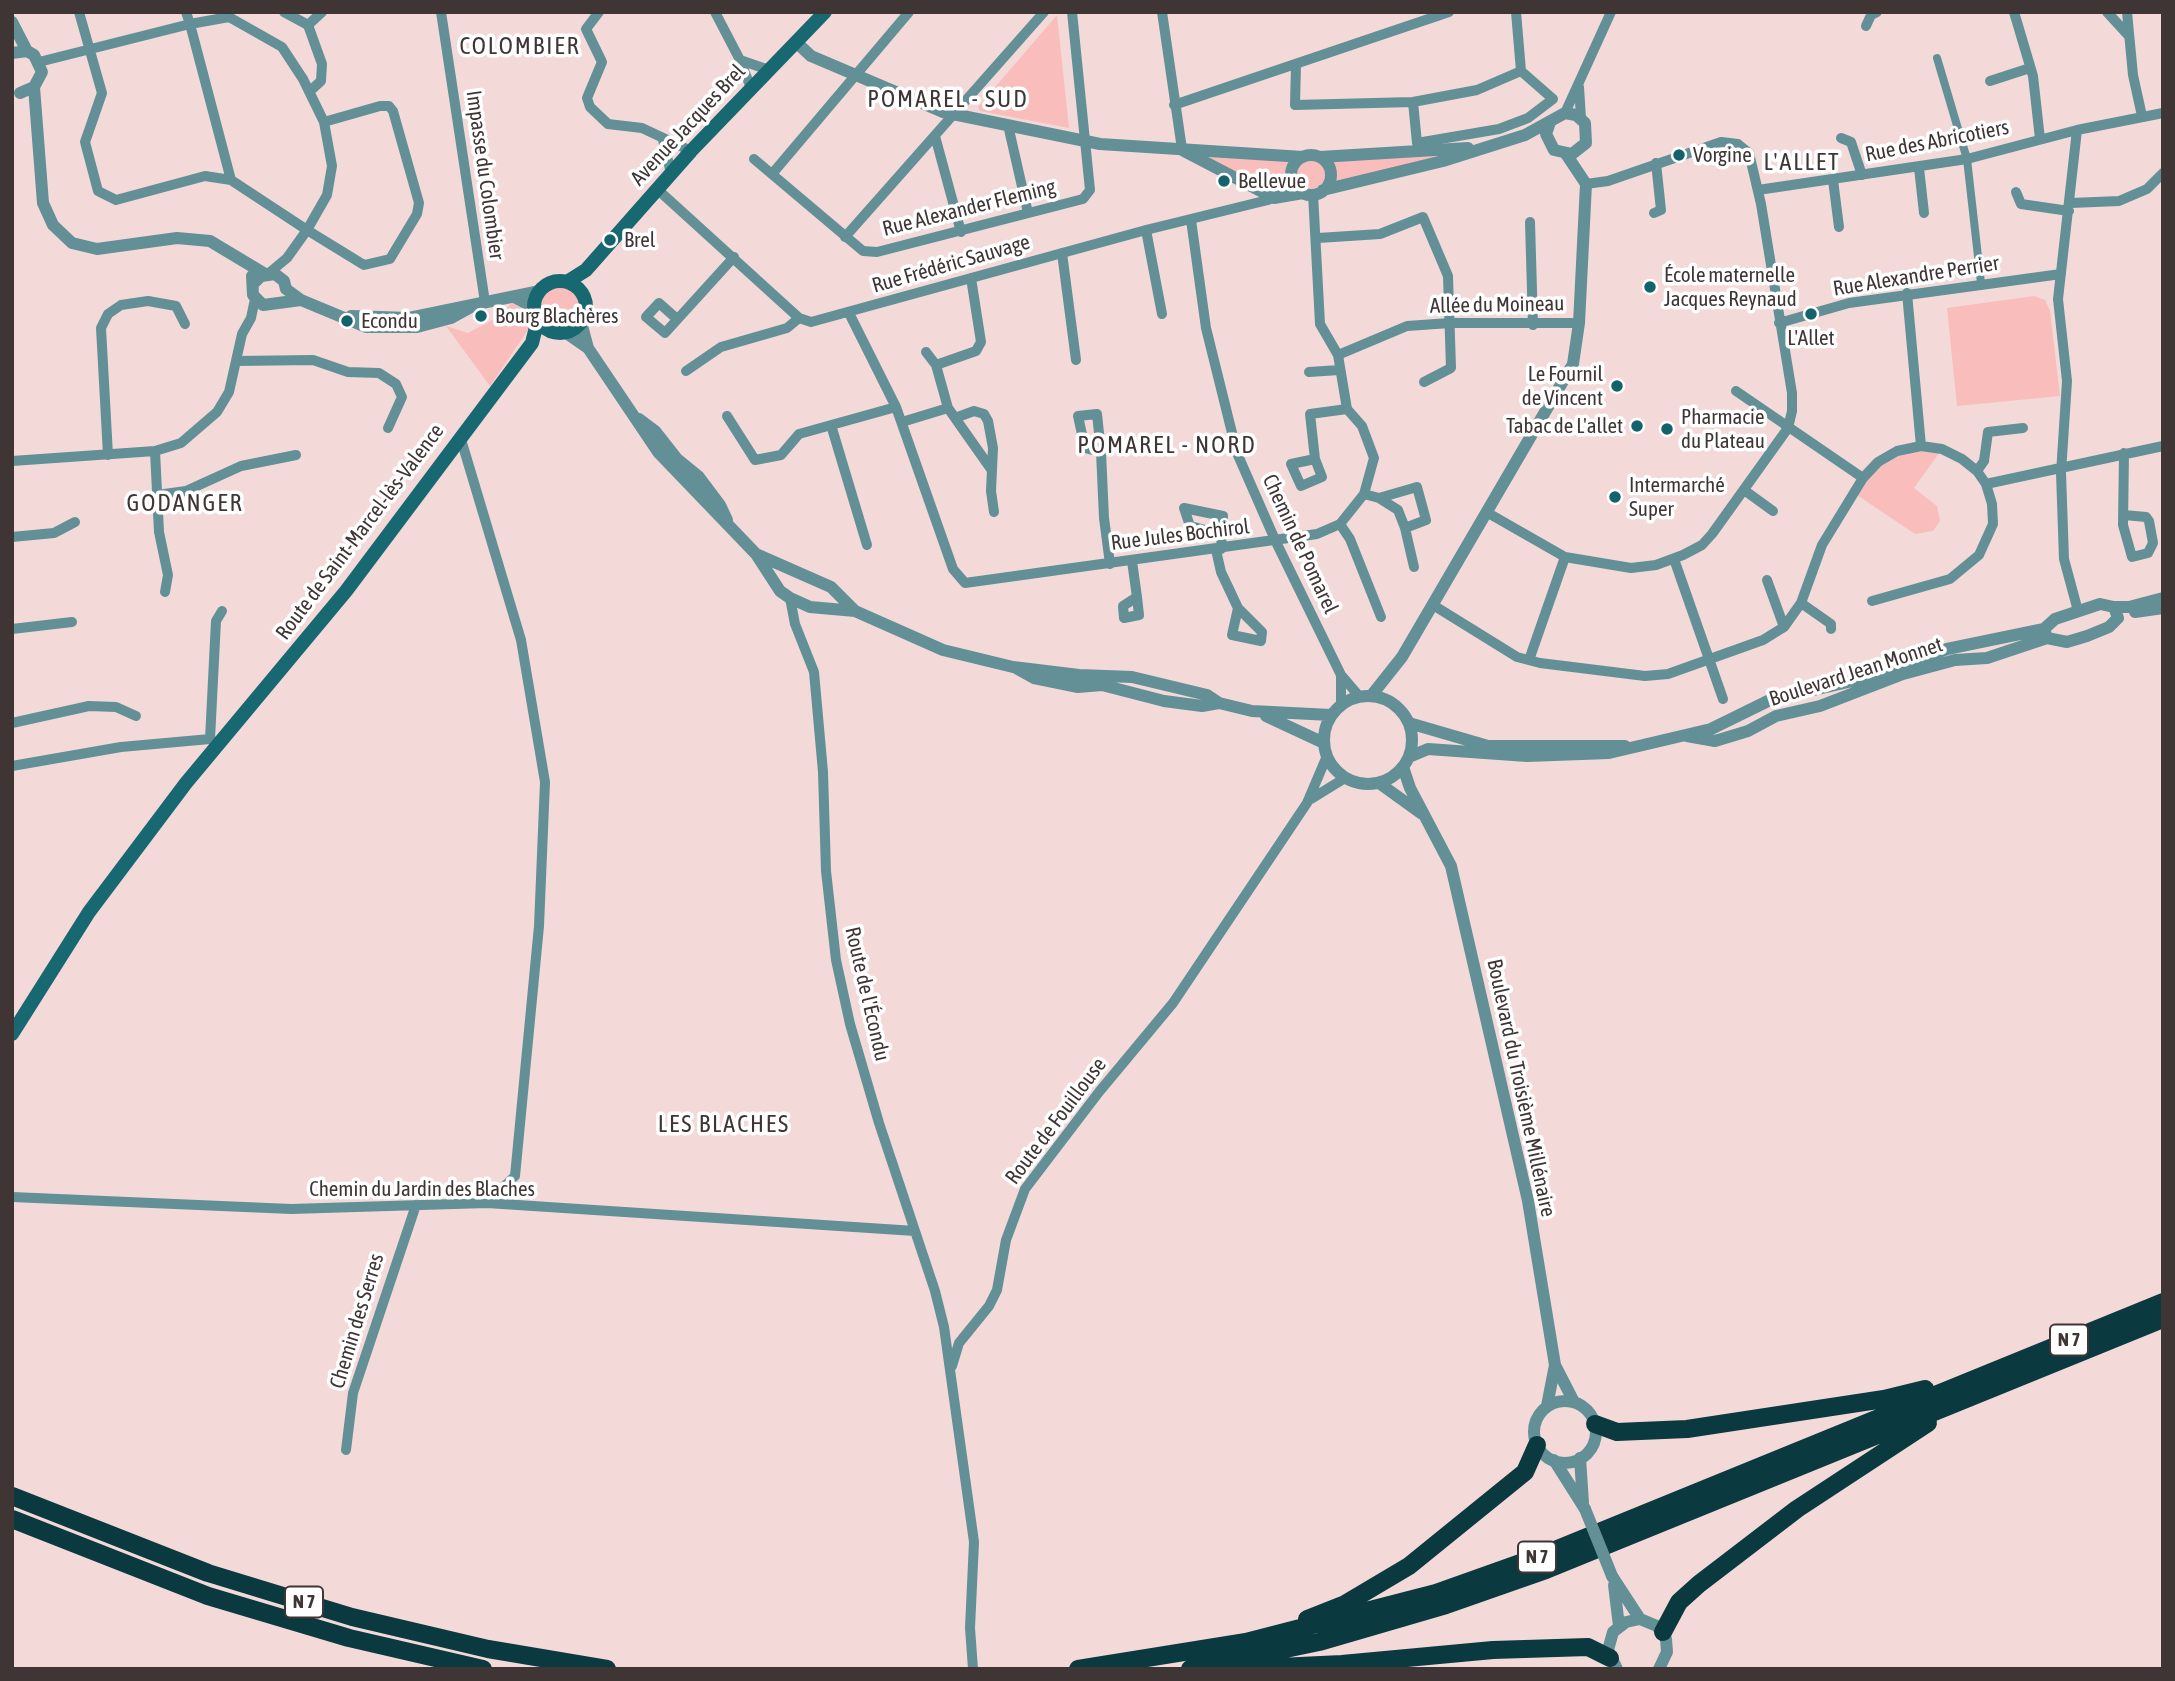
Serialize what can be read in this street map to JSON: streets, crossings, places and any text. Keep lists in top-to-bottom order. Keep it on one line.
{"streets":{"highway":["N 7"],"main road":["Avenue Jacques Brel","Route de Saint-Marcel-lès-Valence"],"street":["Rue des Abricotiers","Impasse du Colombier","Rue Alexander Fleming","Rue Frédéric Sauvage","Rue Alexandre Perrier","Allée du Moineau","Rue Jules Bochirol","Chemin de Pomarel","Boulevard Jean Monnet","Route de l'Écondu","Boulevard du Troisième Millénaire","Route de Fouillouse","Chemin du Jardin des Blaches","Chemin des Serres"]},"crossings":[["Avenue Jacques Brel","Route de Saint-Marcel-lès-Valence"],["Rue Frédéric Sauvage","Rue Jules Bochirol"],["Rue Frédéric Sauvage","Chemin de Pomarel"],["Rue Jules Bochirol","Chemin de Pomarel"],["Chemin de Pomarel","Boulevard Jean Monnet"],["Chemin de Pomarel","Boulevard du Troisième Millénaire"],["Chemin de Pomarel","Route de Fouillouse"],["Boulevard Jean Monnet","Boulevard du Troisième Millénaire"],["Boulevard Jean Monnet","Route de Fouillouse"],["Route de l'Écondu","Route de Fouillouse"],["Route de l'Écondu","Chemin du Jardin des Blaches"],["Boulevard du Troisième Millénaire","Route de Fouillouse"],["Chemin du Jardin des Blaches","Chemin des Serres"]],"districts":["COLOMBIER","POMAREL - SUD","L'ALLET","POMAREL - NORD","GODANGER","LES BLACHES"],"places":["Vorgine","Bellevue","Brel","École maternelle Jacques Reynaud","L'Allet","Bourg Blachères","Econdu","Le Fournil de Vincent","Tabac de L'allet","Pharmacie du Plateau","Intermarché Super"]}
